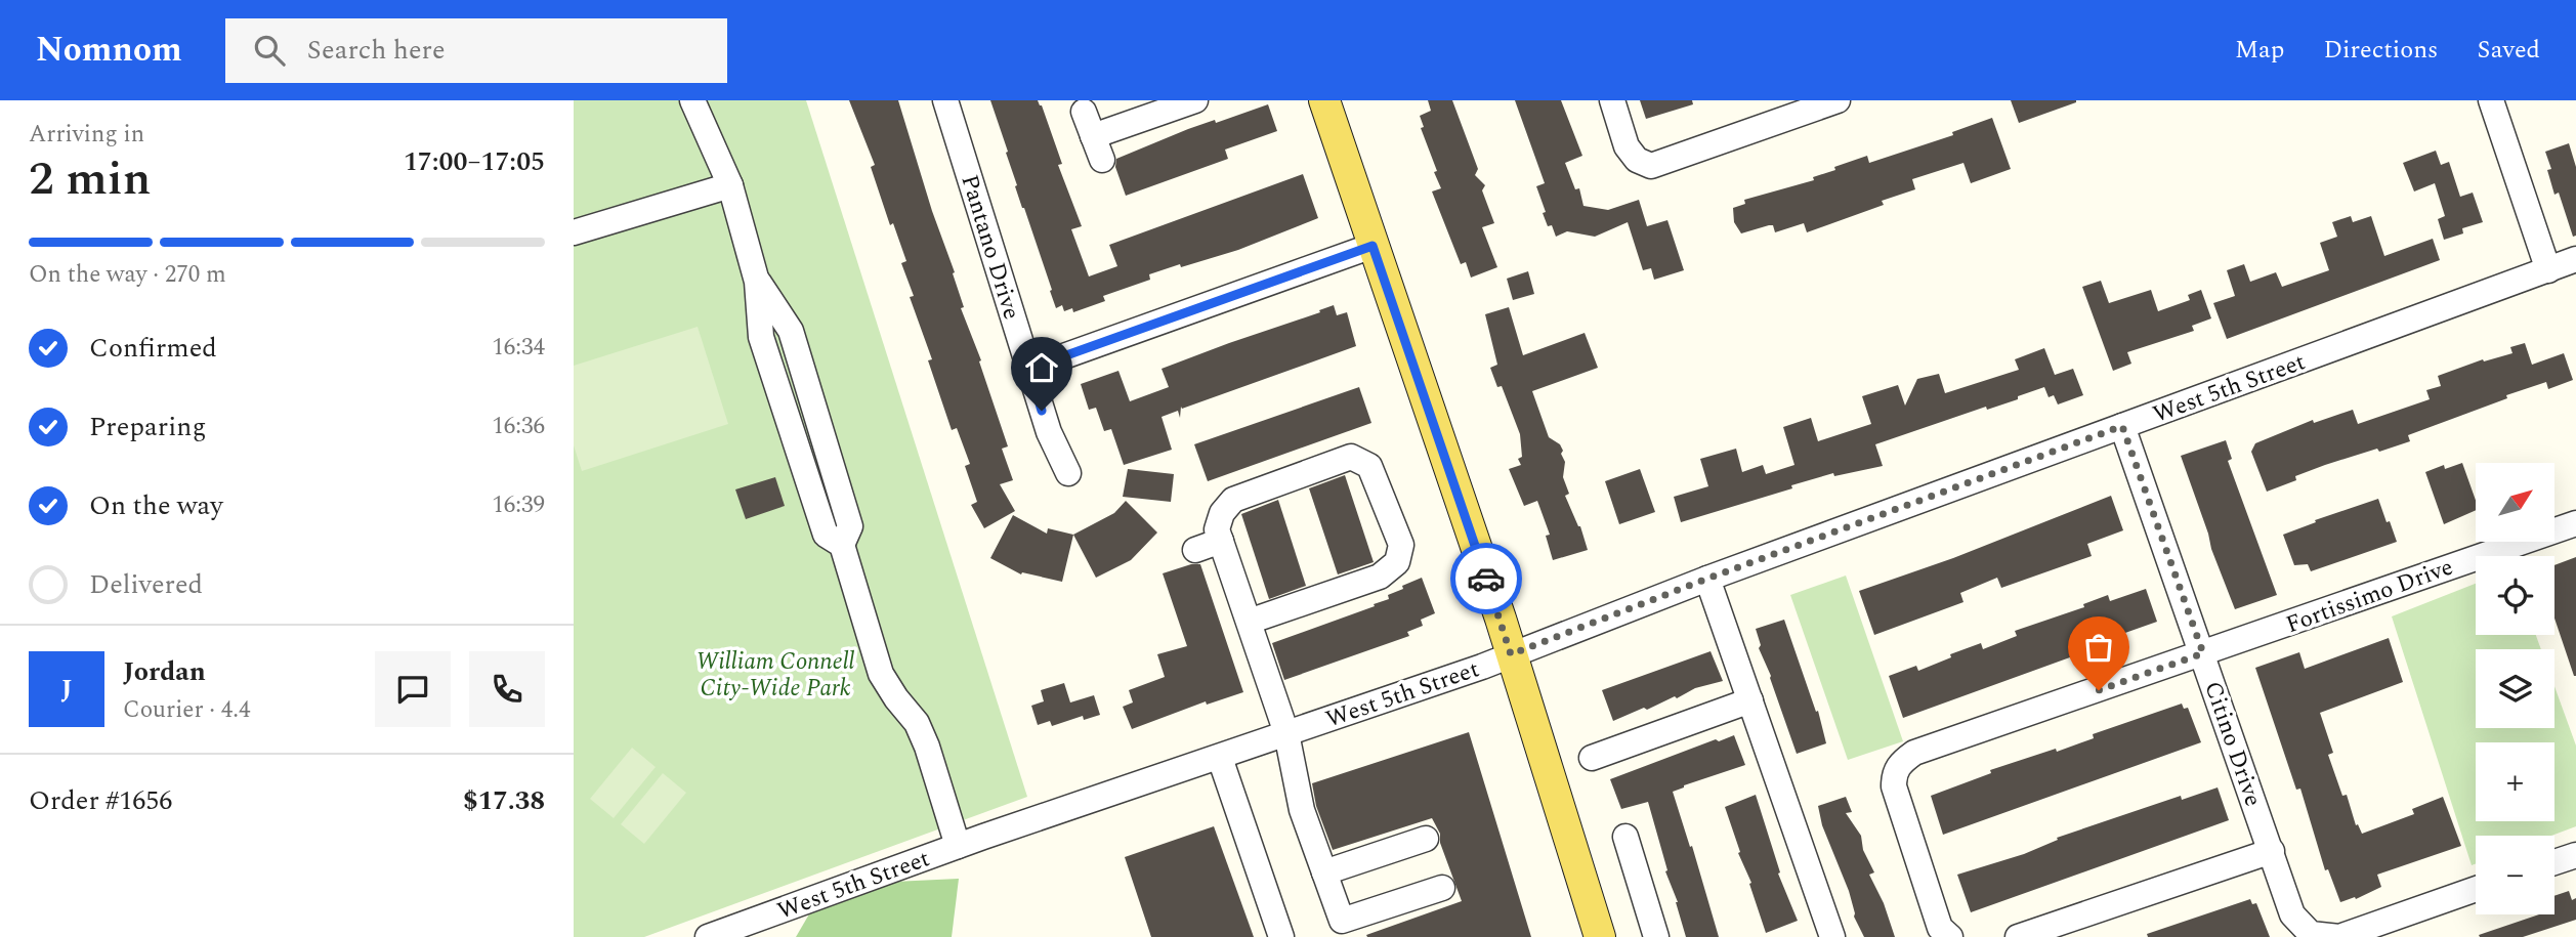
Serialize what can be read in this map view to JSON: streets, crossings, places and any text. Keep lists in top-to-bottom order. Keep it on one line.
{"streets":{"street":["Pantano Drive","West 5th Street","Fortissimo Drive","Citino Drive"]},"crossings":[["West 5th Street","Citino Drive"],["Fortissimo Drive","Citino Drive"]],"parks":["William Connell City-Wide Park"],"north":"top right","page":{"header":"Nomnom","search":"Search here","nav":["Map","Directions","Saved"],"heading":["2 min","Arriving in","17:00–17:05"],"panel":["Jordan","Courier · 4.4","Order #1656","$17.38"],"bar":"On the way · 270 m","list":[["Confirmed","16:34"],["Preparing","16:36"],["On the way","16:39"],"Delivered"],"map_buttons":["+","−"],"round":"J"}}
